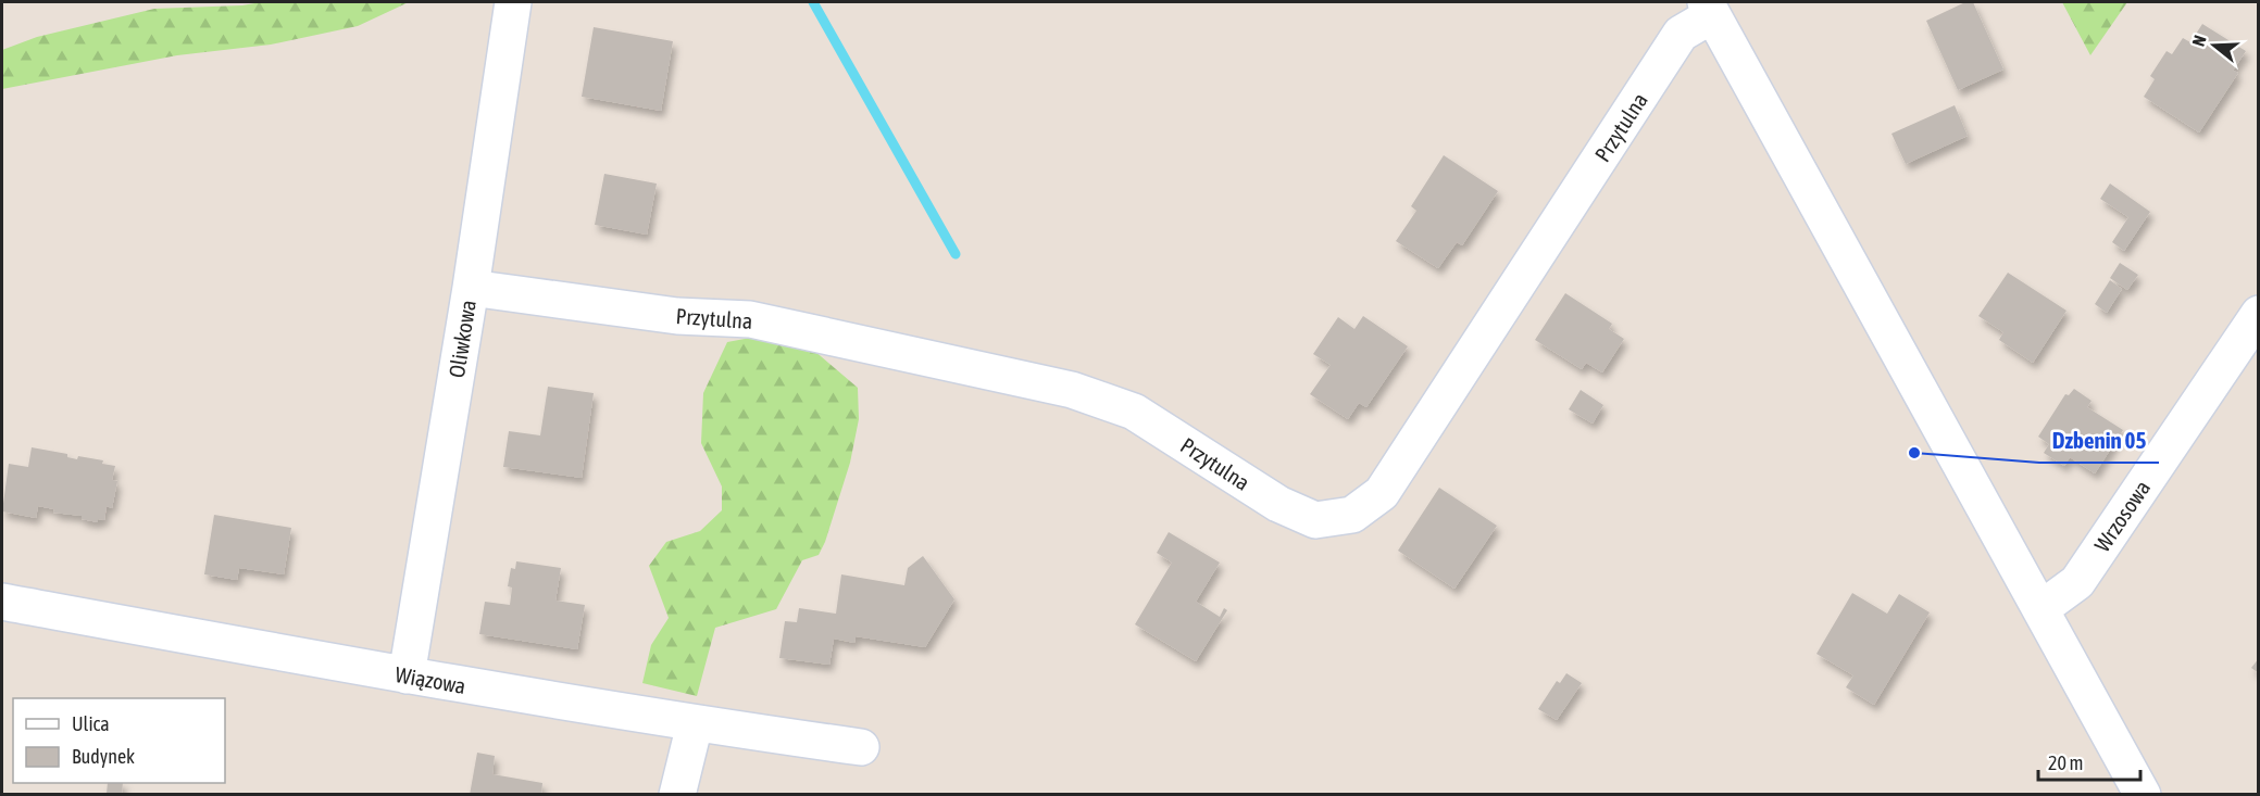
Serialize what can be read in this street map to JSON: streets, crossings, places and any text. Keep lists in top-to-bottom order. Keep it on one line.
{"streets":{"street":["Przytulna","Oliwkowa","Wrzosowa","Wiązowa"]},"crossings":[["Przytulna","Oliwkowa"],["Oliwkowa","Wiązowa"]],"places":["Dzbenin 05"],"legend":["Ulica","Budynek"],"scale_bar":"20 m","north":"left"}
